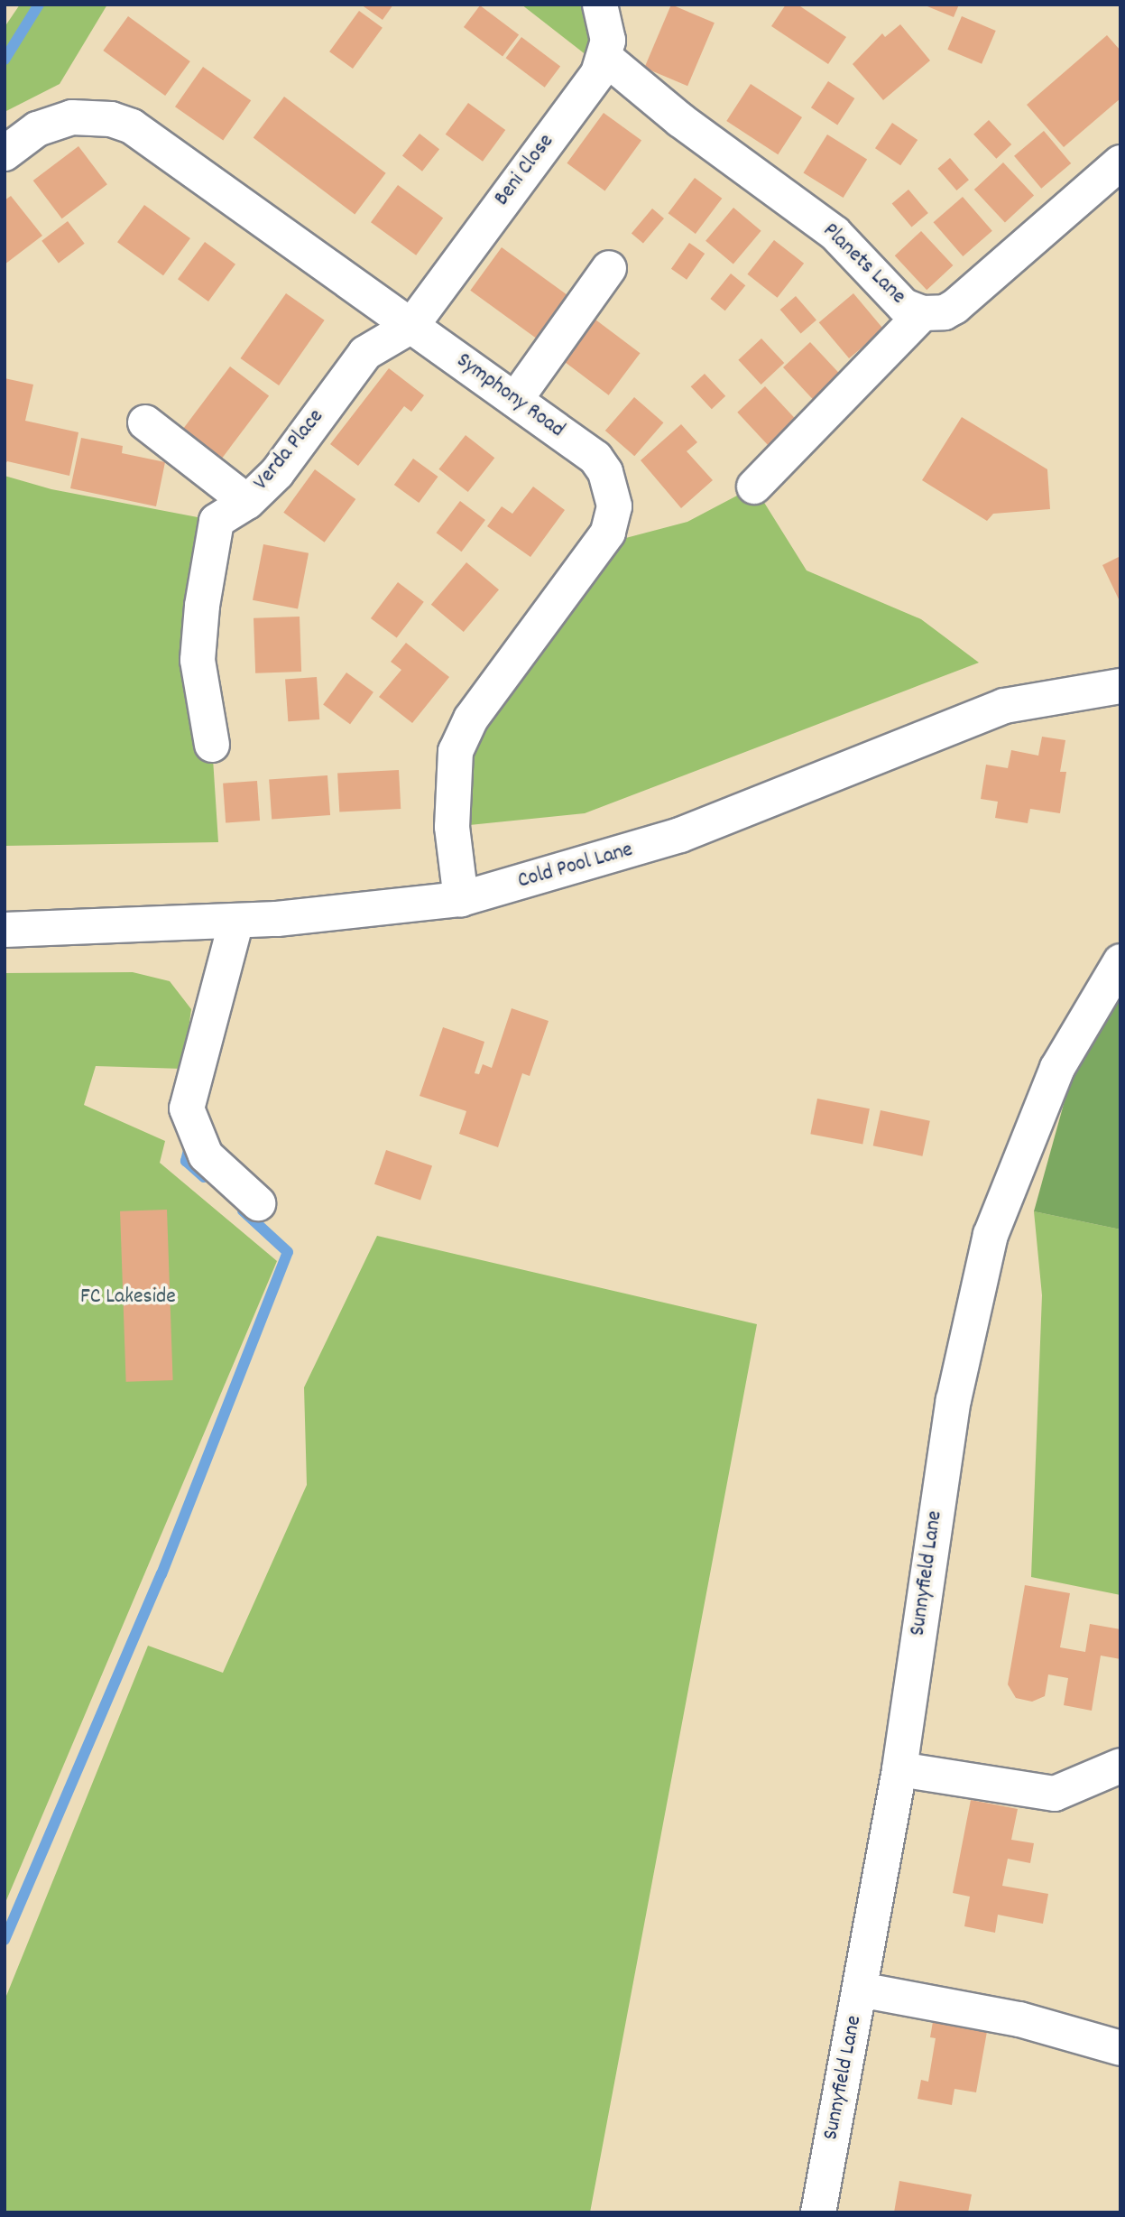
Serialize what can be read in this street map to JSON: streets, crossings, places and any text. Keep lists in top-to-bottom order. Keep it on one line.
{"streets":{"street":["Beni Close","Planets Lane","Symphony Road","Verda Place","Cold Pool Lane","Sunnyfield Lane"]},"crossings":[["Beni Close","Planets Lane"],["Beni Close","Symphony Road"],["Beni Close","Verda Place"],["Symphony Road","Verda Place"],["Symphony Road","Cold Pool Lane"]],"parks":["FC Lakeside"]}
